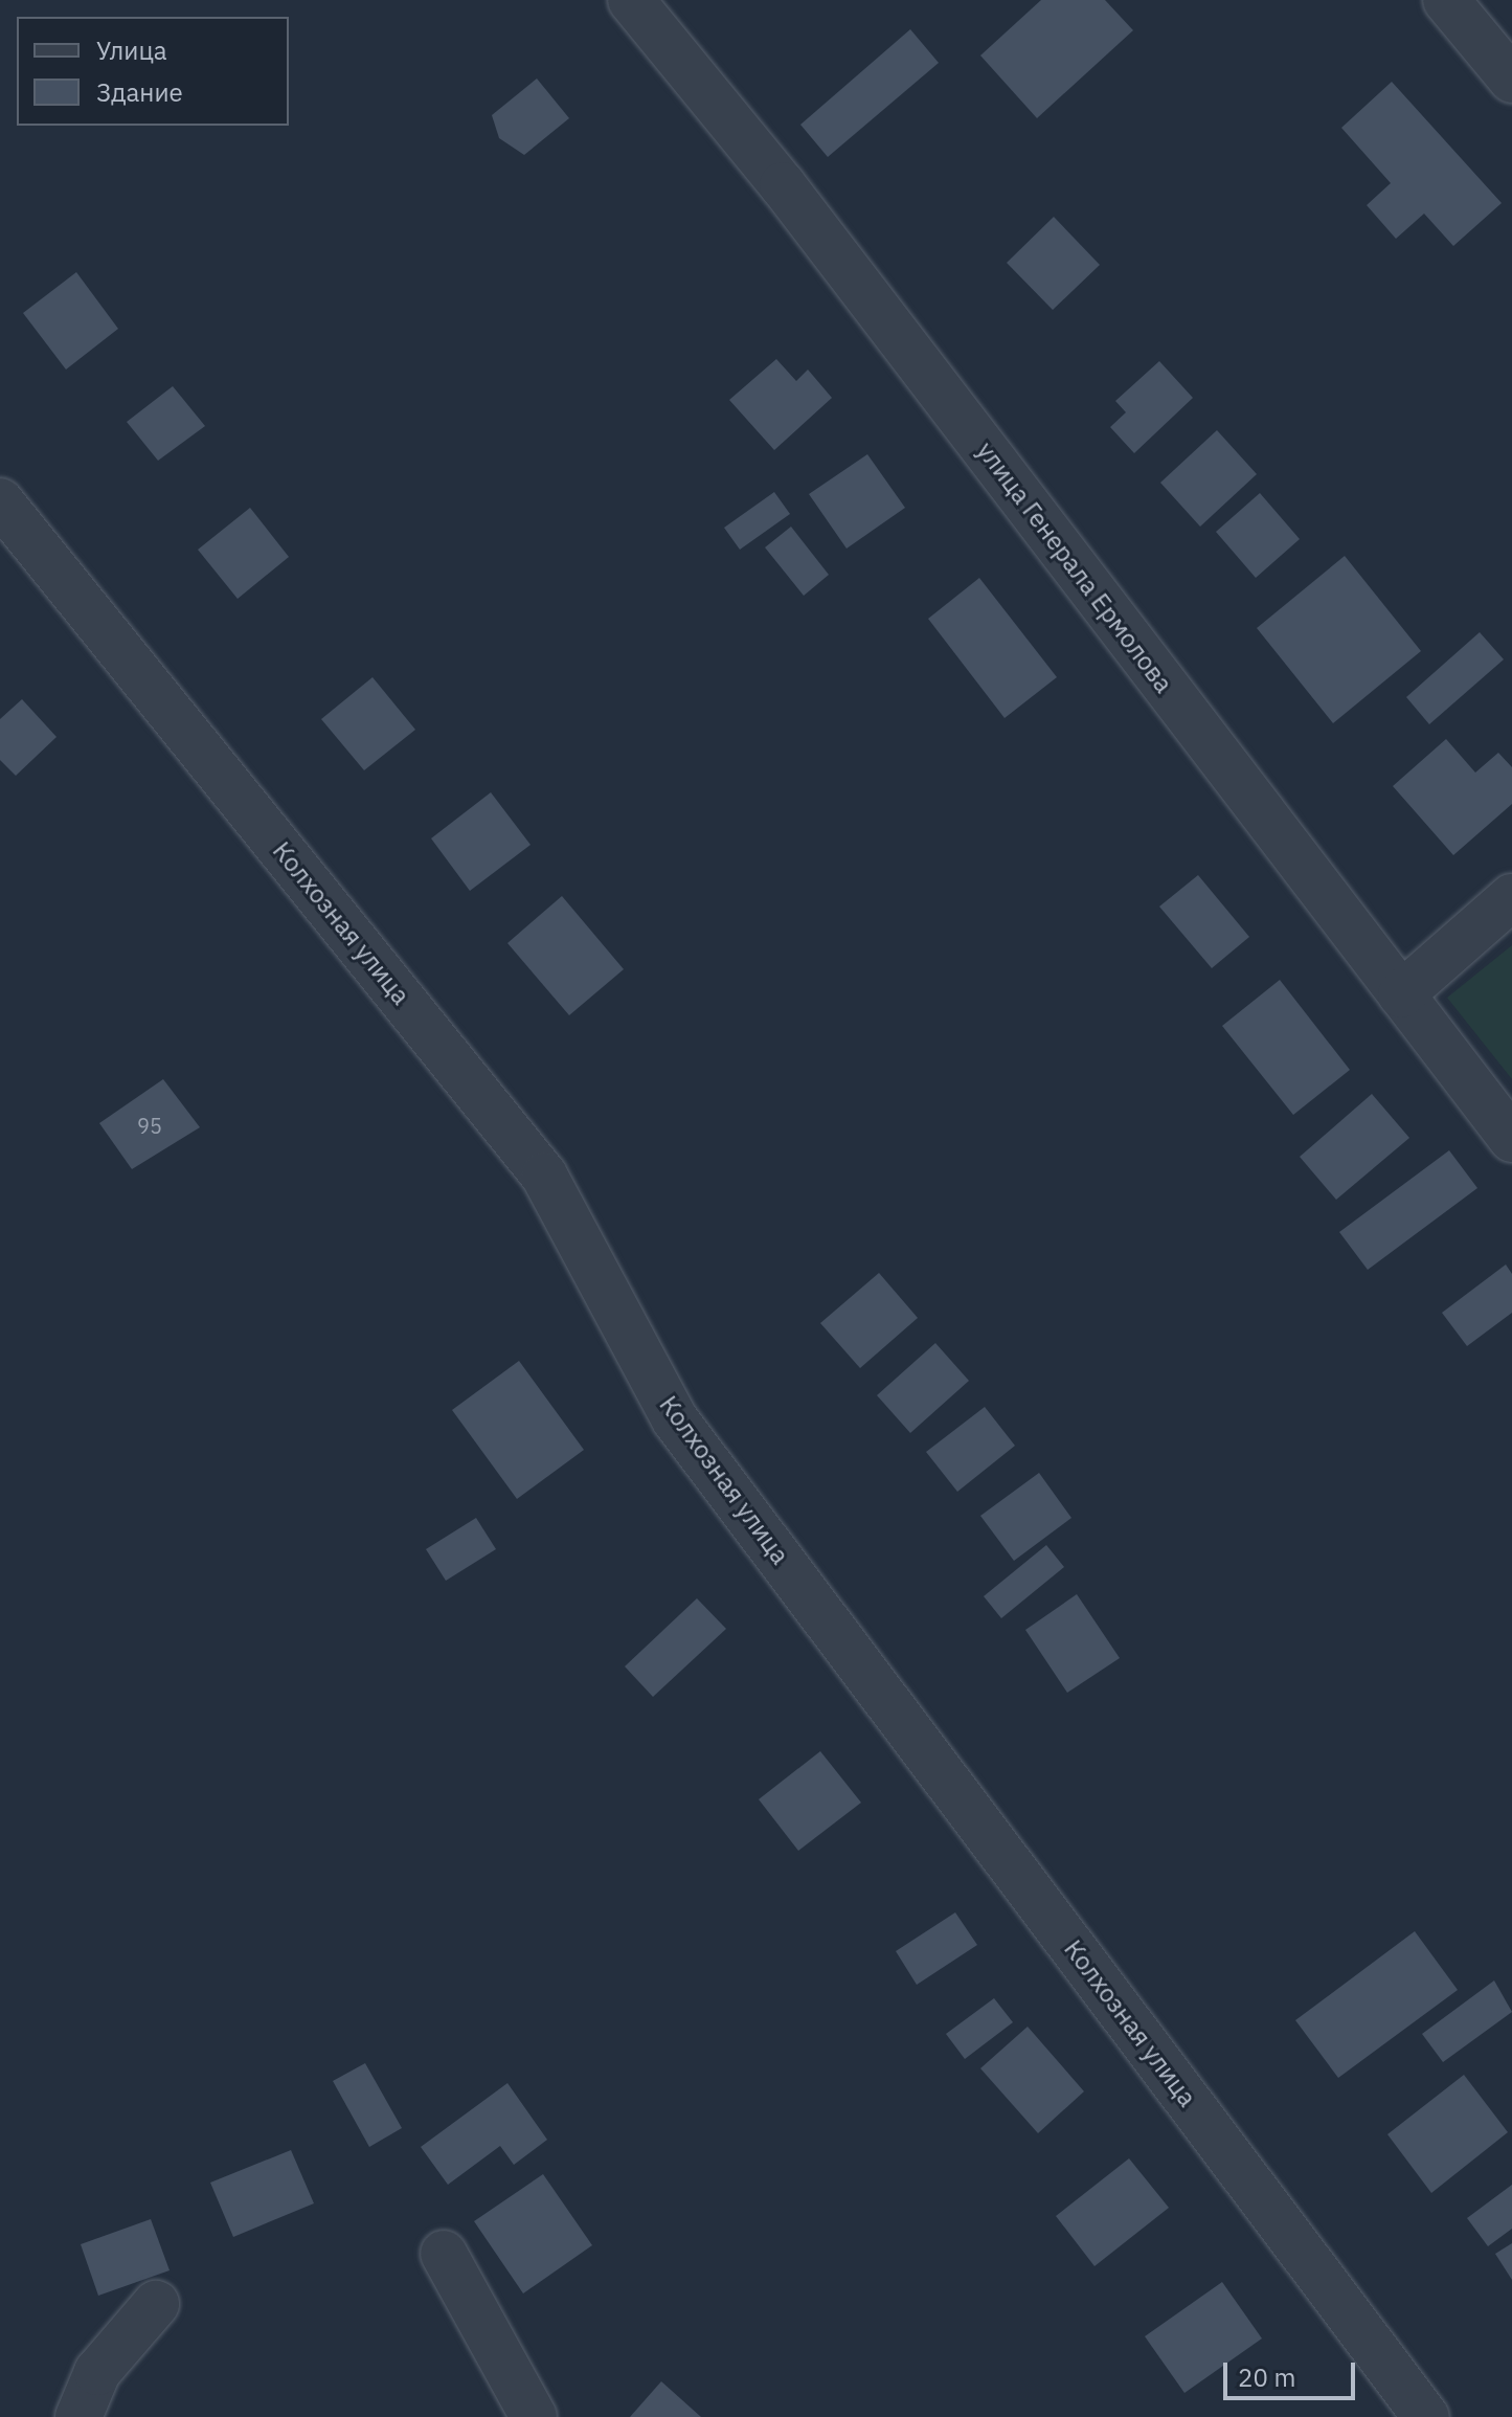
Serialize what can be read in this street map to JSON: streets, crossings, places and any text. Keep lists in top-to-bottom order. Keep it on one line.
{"streets":{"street":["улица Генерала Ермолова","Колхозная улица"]},"house_numbers":["95"],"legend":["Улица","Здание"],"scale_bar":"20 m"}
